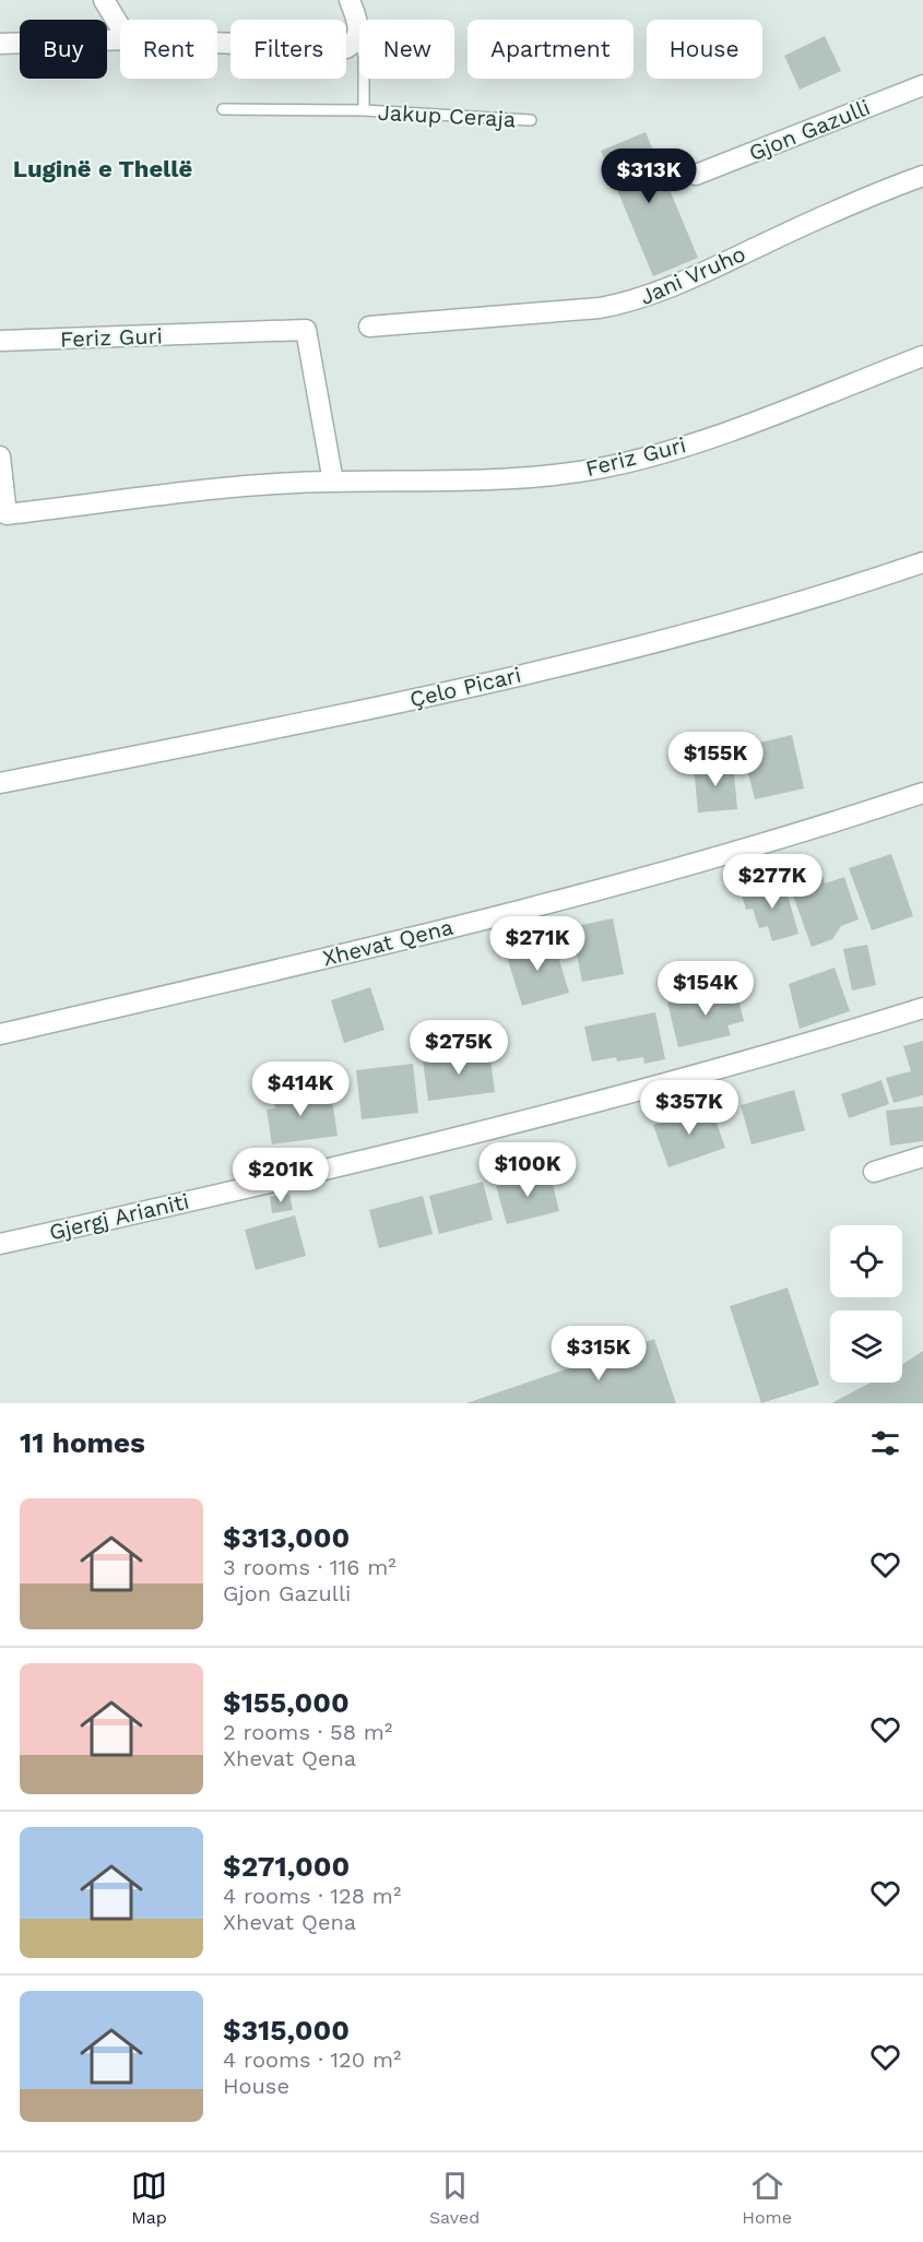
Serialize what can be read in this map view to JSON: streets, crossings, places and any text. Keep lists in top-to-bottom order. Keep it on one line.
{"streets":{"street":["Gjon Gazulli","Jani Vruho","Feriz Guri","Çelo Picari","Xhevat Qena","Gjergj Arianiti"],"lane":["Jakup Ceraja"]},"districts":["Luginë e Thellë"],"page":{"chip":["Buy","Rent","Filters","New","Apartment","House"],"price":["$313K","$155K","$277K","$271K","$154K","$275K","$414K","$357K","$100K","$201K","$315K"],"heading":"11 homes","list":[{"name":"$313,000","note":"3 rooms · 116 m² · Gjon Gazulli"},{"name":"$155,000","note":"2 rooms · 58 m² · Xhevat Qena"},{"name":"$271,000","note":"4 rooms · 128 m² · Xhevat Qena"},{"name":"$315,000","note":"4 rooms · 120 m² · House"}],"tabs":["Map","Saved","Home"]}}
